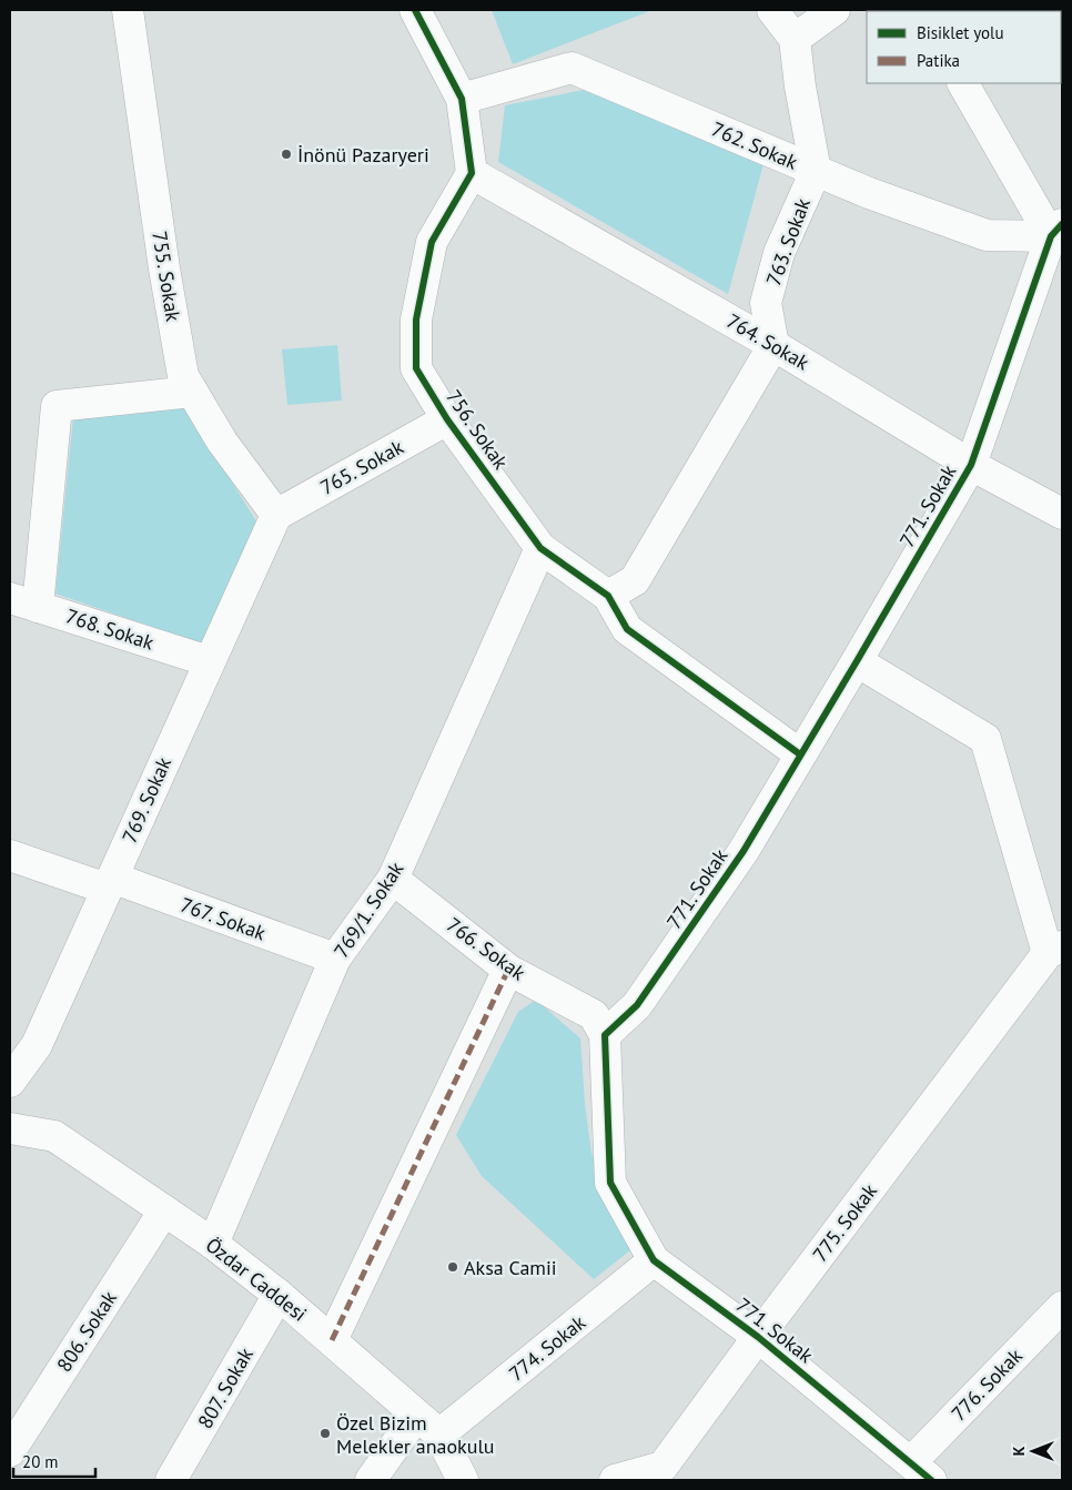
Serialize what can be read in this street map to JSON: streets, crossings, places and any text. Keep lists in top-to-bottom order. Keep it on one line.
{"streets":{"street":["762. Sokak","763. Sokak","755. Sokak","764. Sokak","756. Sokak","765. Sokak","771. Sokak","768. Sokak","769. Sokak","769/1. Sokak","767. Sokak","766. Sokak","775. Sokak","Özdar Caddesi","806. Sokak","774. Sokak","776. Sokak","807. Sokak"]},"crossings":[["762. Sokak","763. Sokak"],["762. Sokak","771. Sokak"],["763. Sokak","764. Sokak"],["755. Sokak","765. Sokak"],["755. Sokak","769. Sokak"],["764. Sokak","756. Sokak"],["764. Sokak","771. Sokak"],["756. Sokak","765. Sokak"],["756. Sokak","771. Sokak"],["756. Sokak","769/1. Sokak"],["765. Sokak","769. Sokak"],["771. Sokak","766. Sokak"],["771. Sokak","775. Sokak"],["771. Sokak","774. Sokak"],["771. Sokak","776. Sokak"],["768. Sokak","769. Sokak"],["769. Sokak","767. Sokak"],["769/1. Sokak","767. Sokak"],["769/1. Sokak","766. Sokak"],["769/1. Sokak","Özdar Caddesi"],["Özdar Caddesi","806. Sokak"],["Özdar Caddesi","774. Sokak"],["Özdar Caddesi","807. Sokak"]],"places":["İnönü Pazaryeri","Aksa Camii","Özel Bizim Melekler anaokulu"],"legend":["Bisiklet yolu","Patika"],"scale_bar":"20 m","north":"left"}
